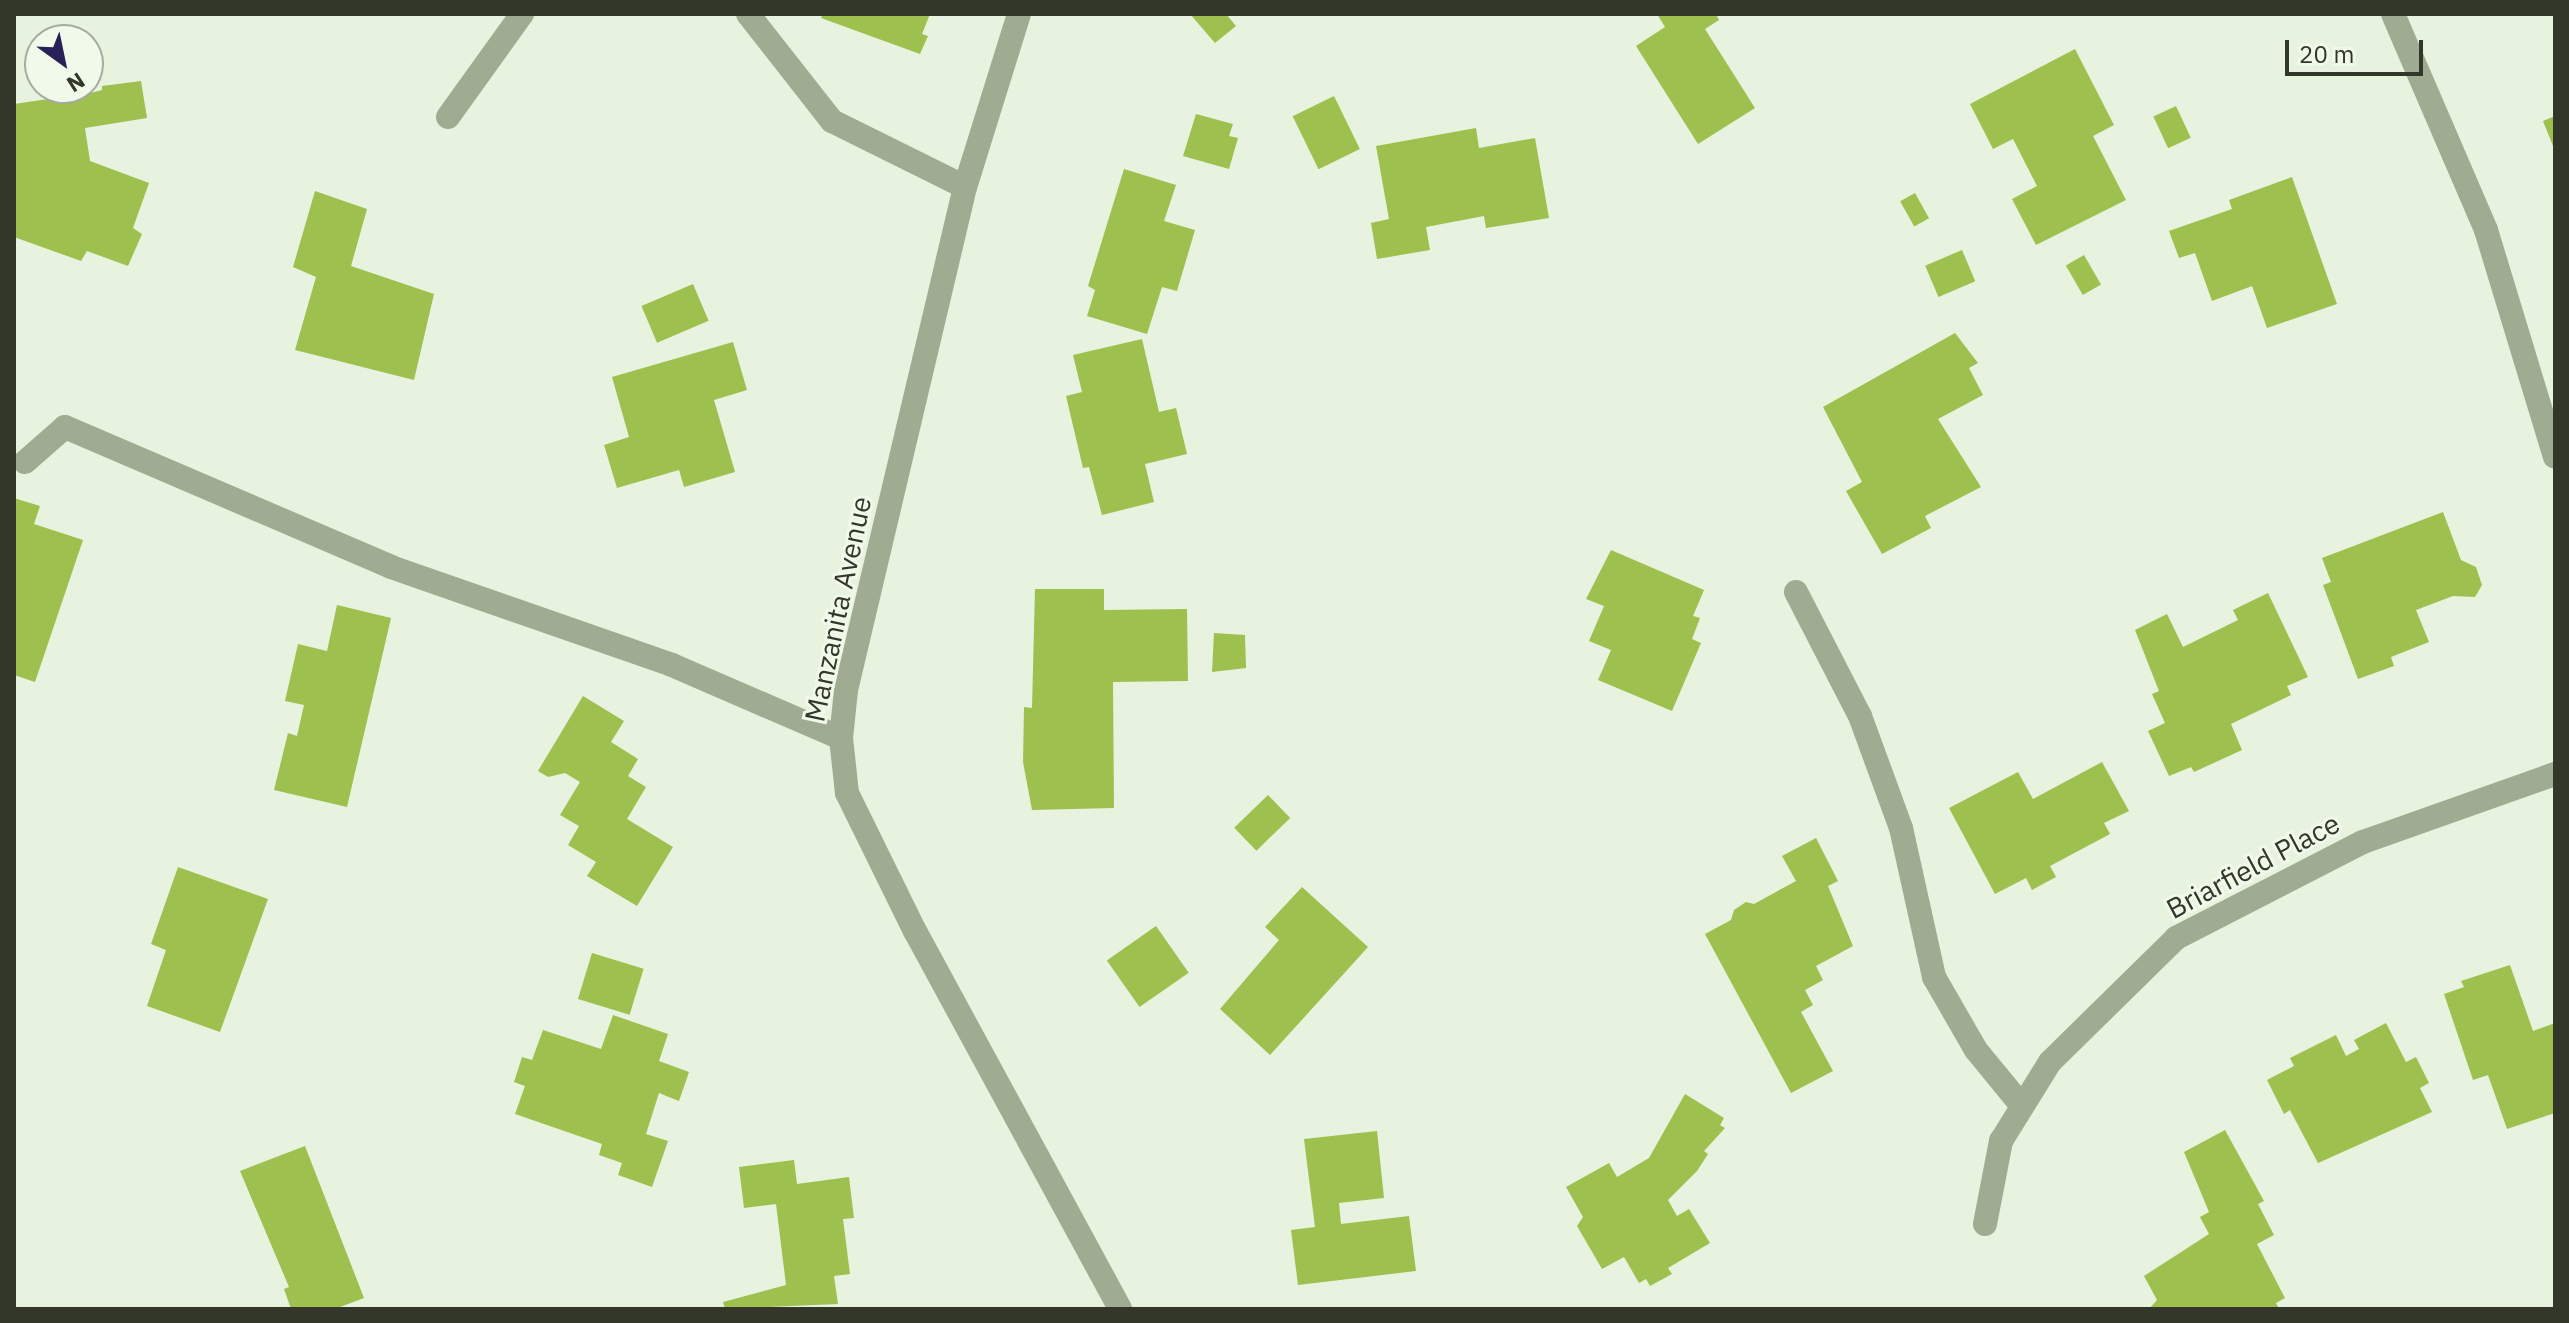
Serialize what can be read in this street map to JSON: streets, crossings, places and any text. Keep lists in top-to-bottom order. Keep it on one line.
{"streets":{"street":["Manzanita Avenue","Briarfield Place"]},"scale_bar":"20 m","north":"bottom right"}
